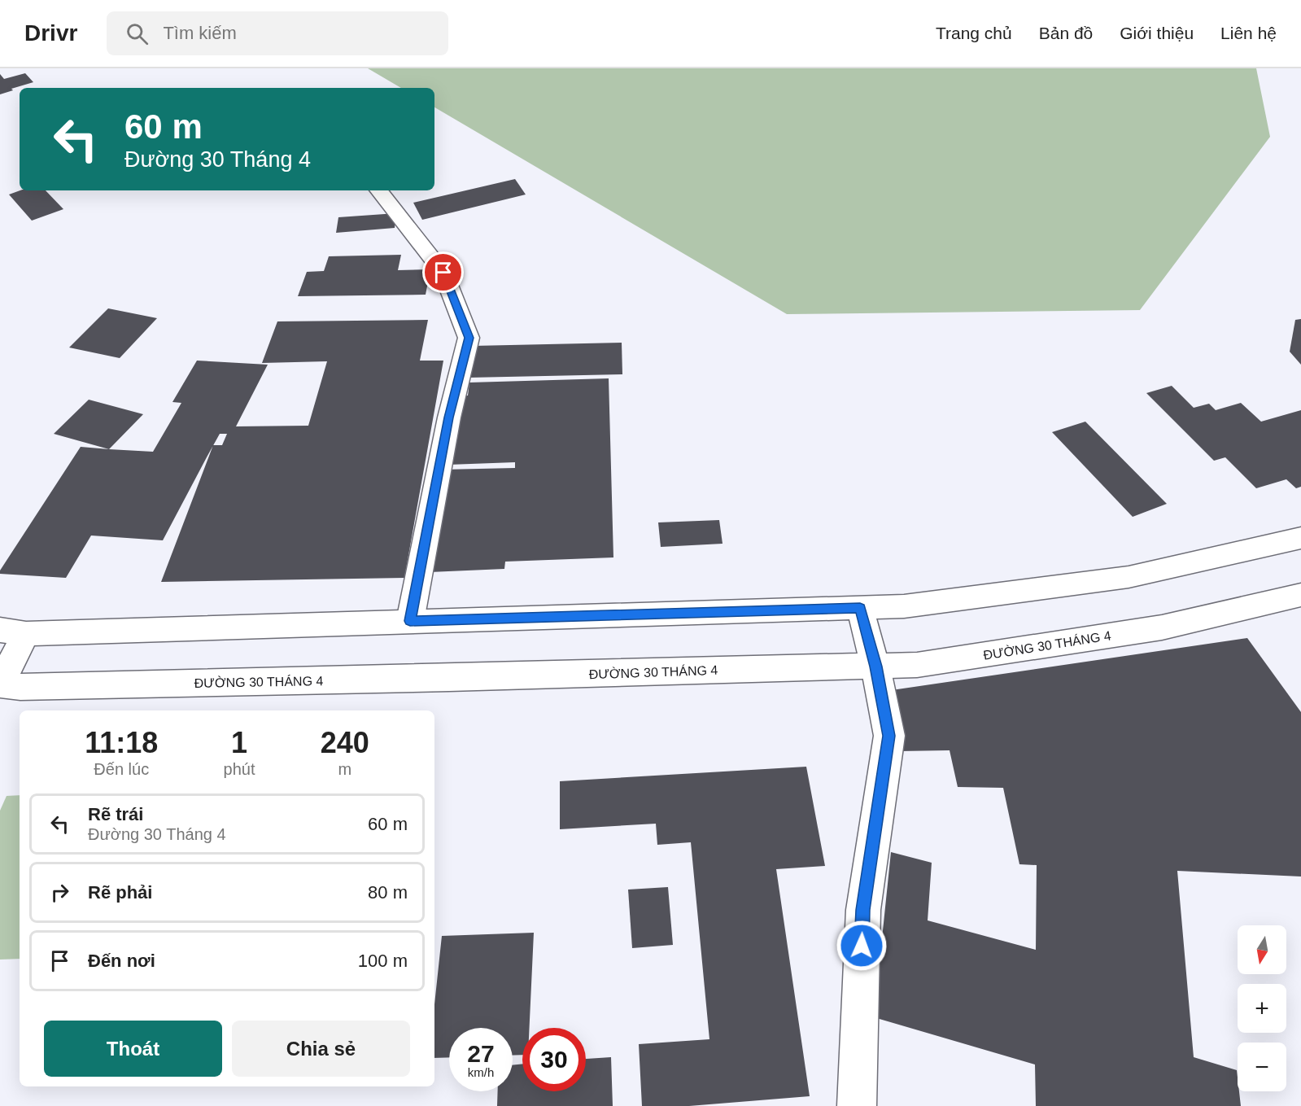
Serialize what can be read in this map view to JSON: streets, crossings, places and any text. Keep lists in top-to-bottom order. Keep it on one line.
{"streets":{"main road":["ĐƯỜNG 30 THÁNG 4"]},"north":"bottom","page":{"header":"Drivr","search":"Tìm kiếm","nav":["Trang chủ","Bản đồ","Giới thiệu","Liên hệ"],"turn":["60 m","Đường 30 Tháng 4"],"eta":["11:18","Đến lúc","1","phút","240","m"],"list":[{"name":"Rẽ trái","note":"Đường 30 Tháng 4","value":"60 m"},{"name":"Rẽ phải","value":"80 m"},{"name":"Đến nơi","value":"100 m"}],"map_buttons":["+","−"],"buttons":["Thoát","Chia sẻ"],"speed":"27 km/h","limit":"30"}}
